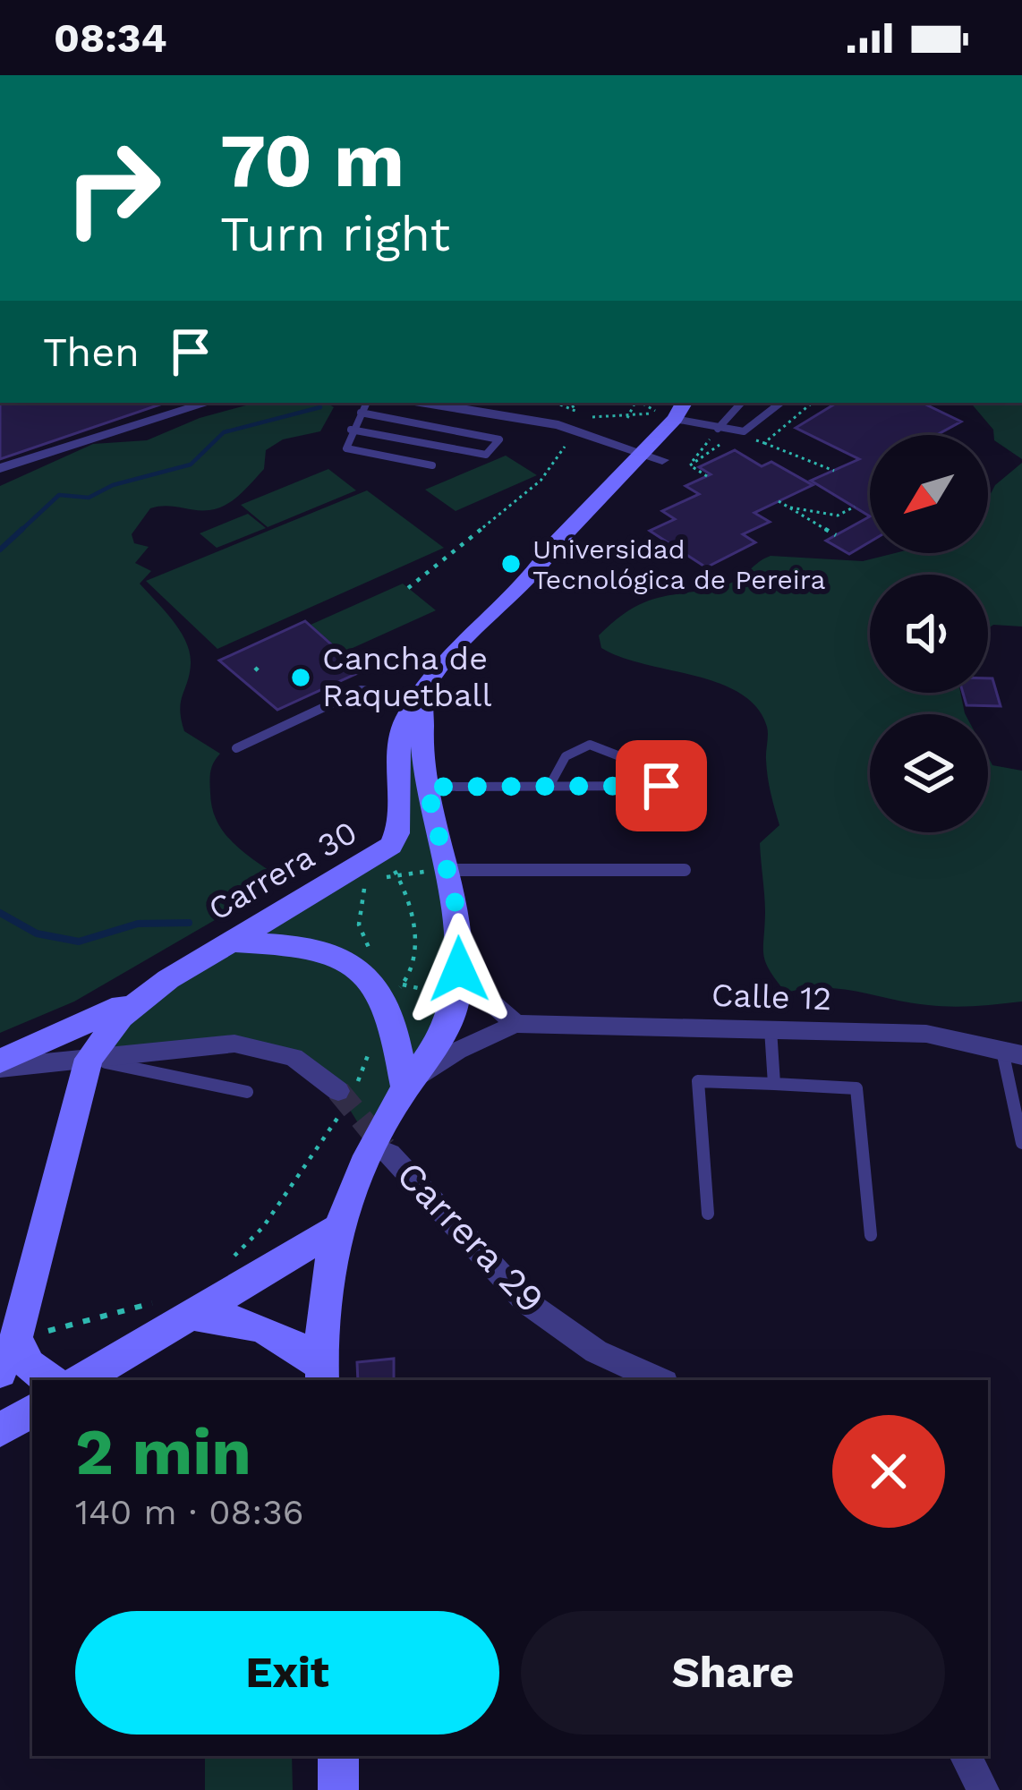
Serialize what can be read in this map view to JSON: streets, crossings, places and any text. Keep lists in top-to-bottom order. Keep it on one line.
{"streets":{"street":["Carrera 30","Calle 12","Carrera 29"]},"crossings":[["Carrera 30","Calle 12"],["Carrera 30","Carrera 29"],["Calle 12","Carrera 29"]],"places":["Universidad Tecnológica de Pereira","Cancha de Raquetball"],"north":"bottom left","page":{"status":"08:34","turn":["70 m","Turn right"],"then":"Then","heading":["2 min","140 m · 08:36"],"buttons":["Exit","Share"]}}
